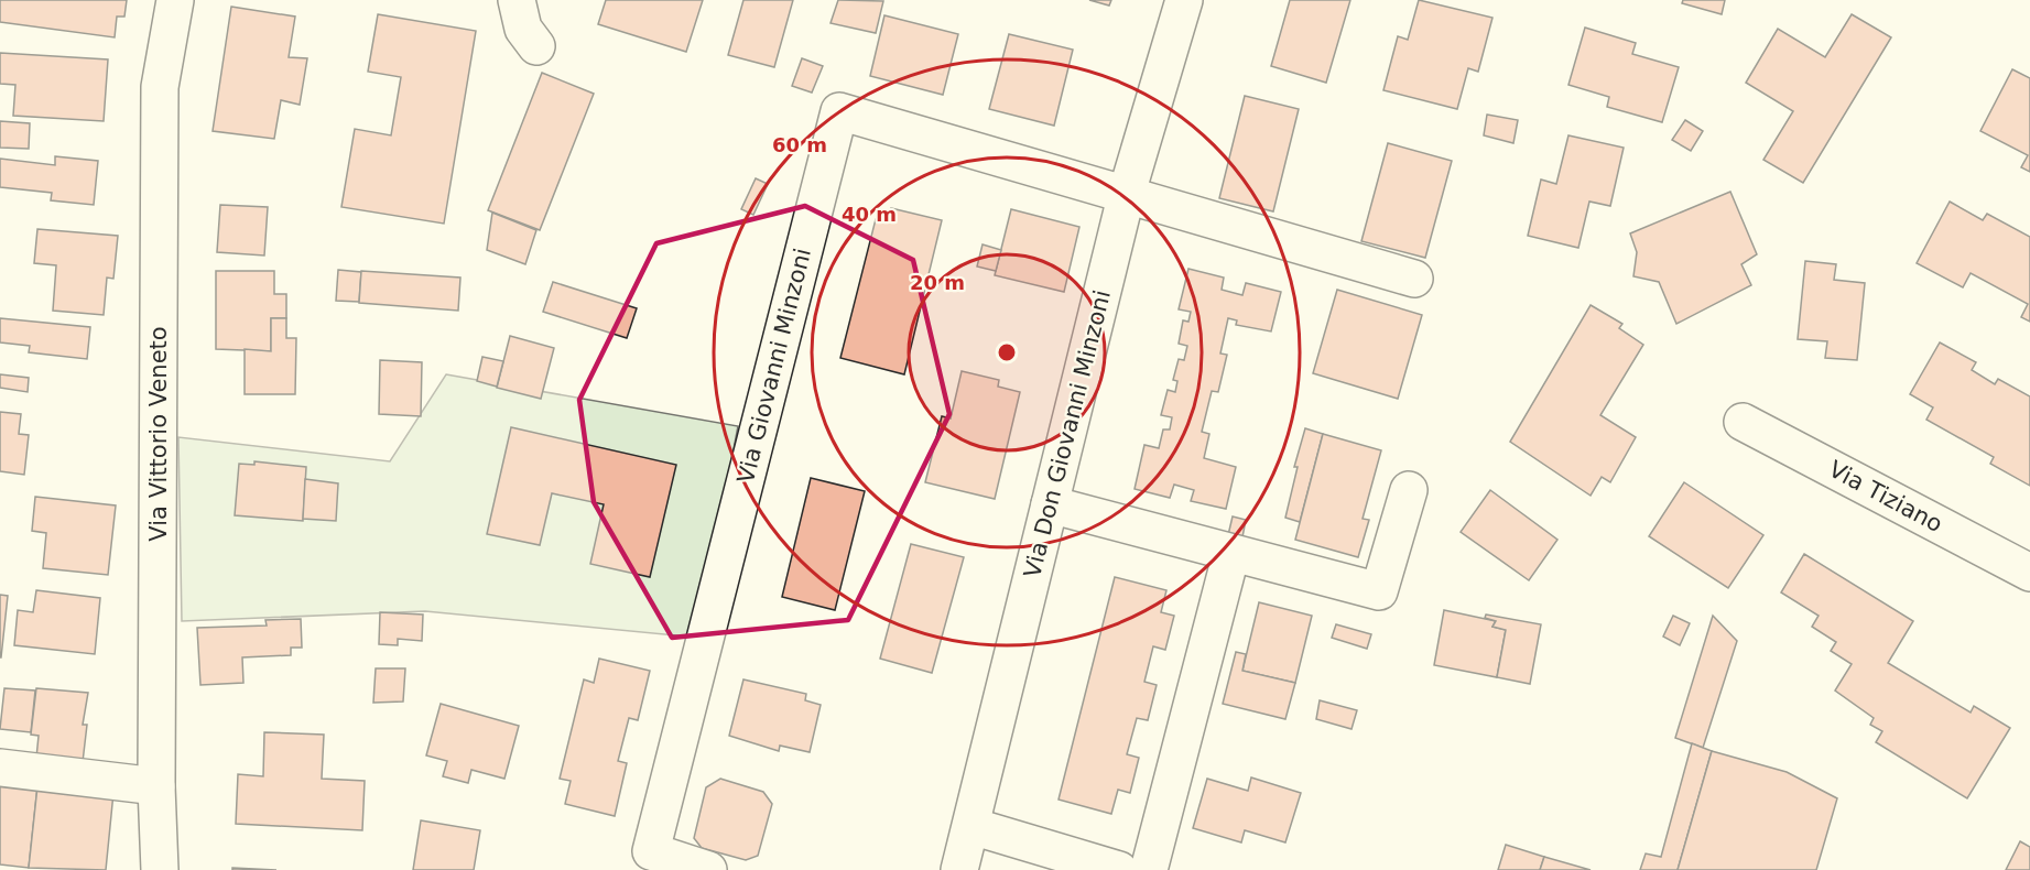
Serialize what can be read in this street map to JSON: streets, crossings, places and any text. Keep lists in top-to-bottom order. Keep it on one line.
{"streets":{"street":["Via Giovanni Minzoni","Via Vittorio Veneto","Via Don Giovanni Minzoni","Via Tiziano"]},"crossings":[["Via Giovanni Minzoni","Via Don Giovanni Minzoni"]],"rings":["60 m","40 m","20 m"]}
